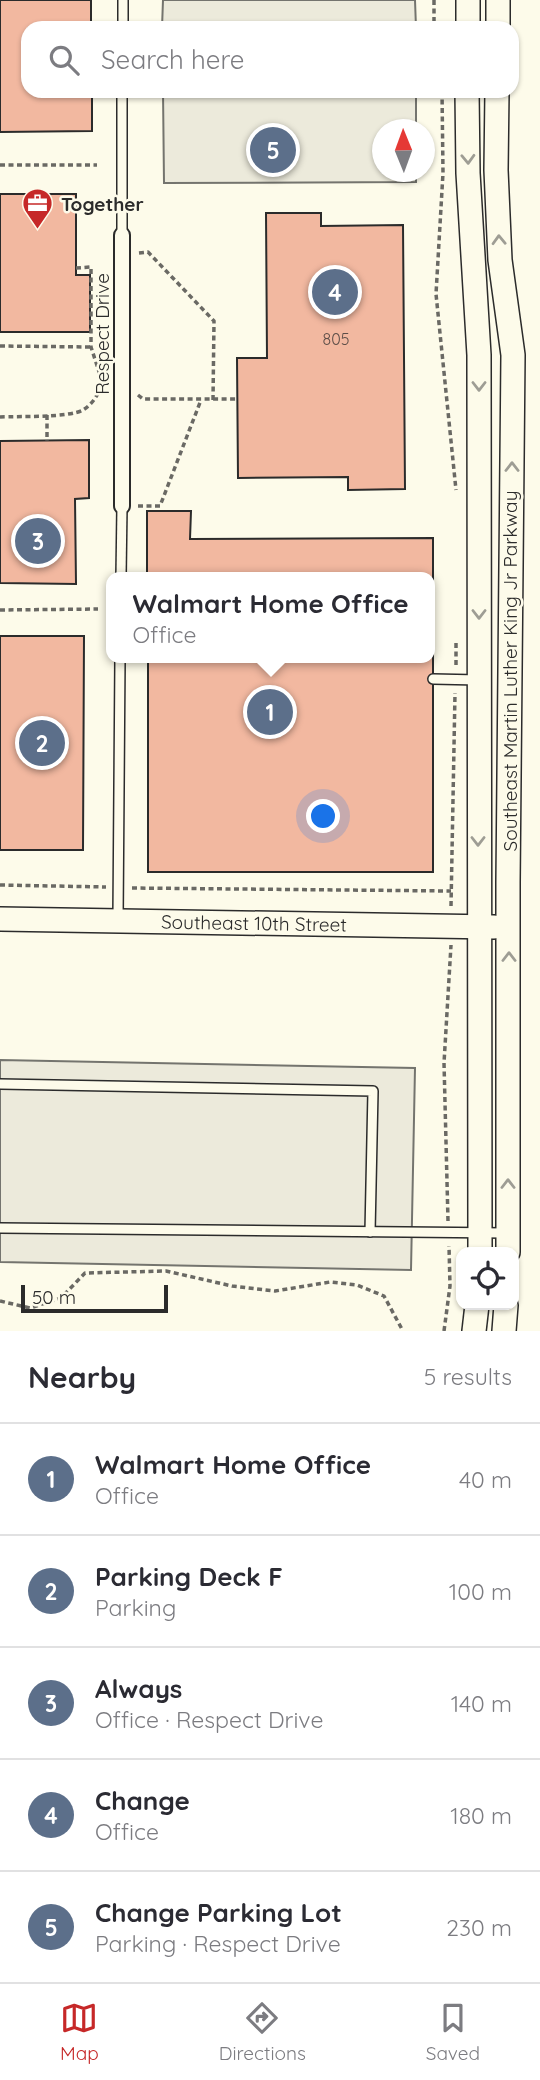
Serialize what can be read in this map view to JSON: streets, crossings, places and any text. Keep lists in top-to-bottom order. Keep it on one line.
{"streets":{"street":["Respect Drive","Southeast Martin Luther King Jr Parkway","Southeast 10th Street"]},"crossings":[["Southeast Martin Luther King Jr Parkway","Southeast 10th Street"]],"places":{"office":["Together"]},"house_numbers":["805"],"scale_bar":"50 m","north":"top","page":{"search":"Search here","pins":["5","4","3","1","2"],"popup":["Walmart Home Office","Office"],"scale":"50 m","heading":["Nearby","5 results"],"list":[{"mark":"1","name":"Walmart Home Office","note":"Office","value":"40 m"},{"mark":"2","name":"Parking Deck F","note":"Parking","value":"100 m"},{"mark":"3","name":"Always","note":"Office · Respect Drive","value":"140 m"},{"mark":"4","name":"Change","note":"Office","value":"180 m"},{"mark":"5","name":"Change Parking Lot","note":"Parking · Respect Drive","value":"230 m"}],"nav":["Map","Directions","Saved"]}}
